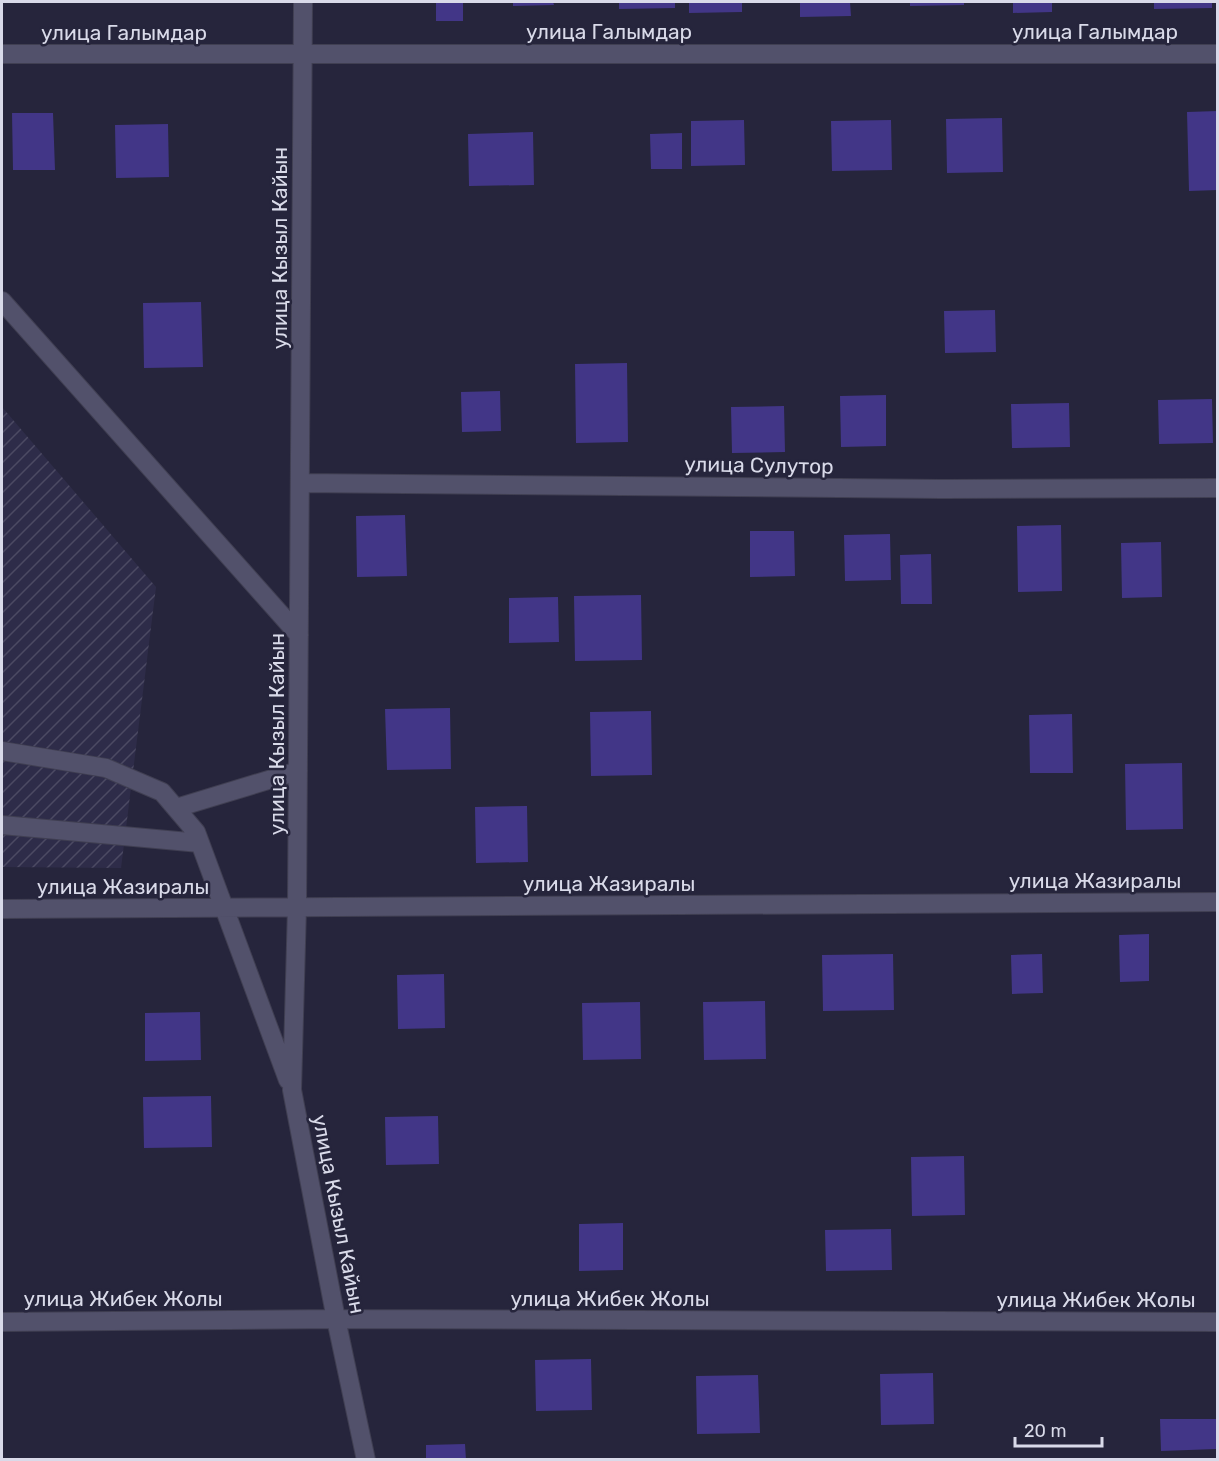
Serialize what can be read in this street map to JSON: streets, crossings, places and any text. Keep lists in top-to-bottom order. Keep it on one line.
{"streets":{"street":["улица Галымдар","улица Кызыл Кайын","улица Сулутор","улица Жазиралы","улица Жибек Жолы"]},"crossings":[["улица Галымдар","улица Кызыл Кайын"],["улица Кызыл Кайын","улица Сулутор"],["улица Кызыл Кайын","улица Жазиралы"],["улица Кызыл Кайын","улица Жибек Жолы"]],"scale_bar":"20 m"}
